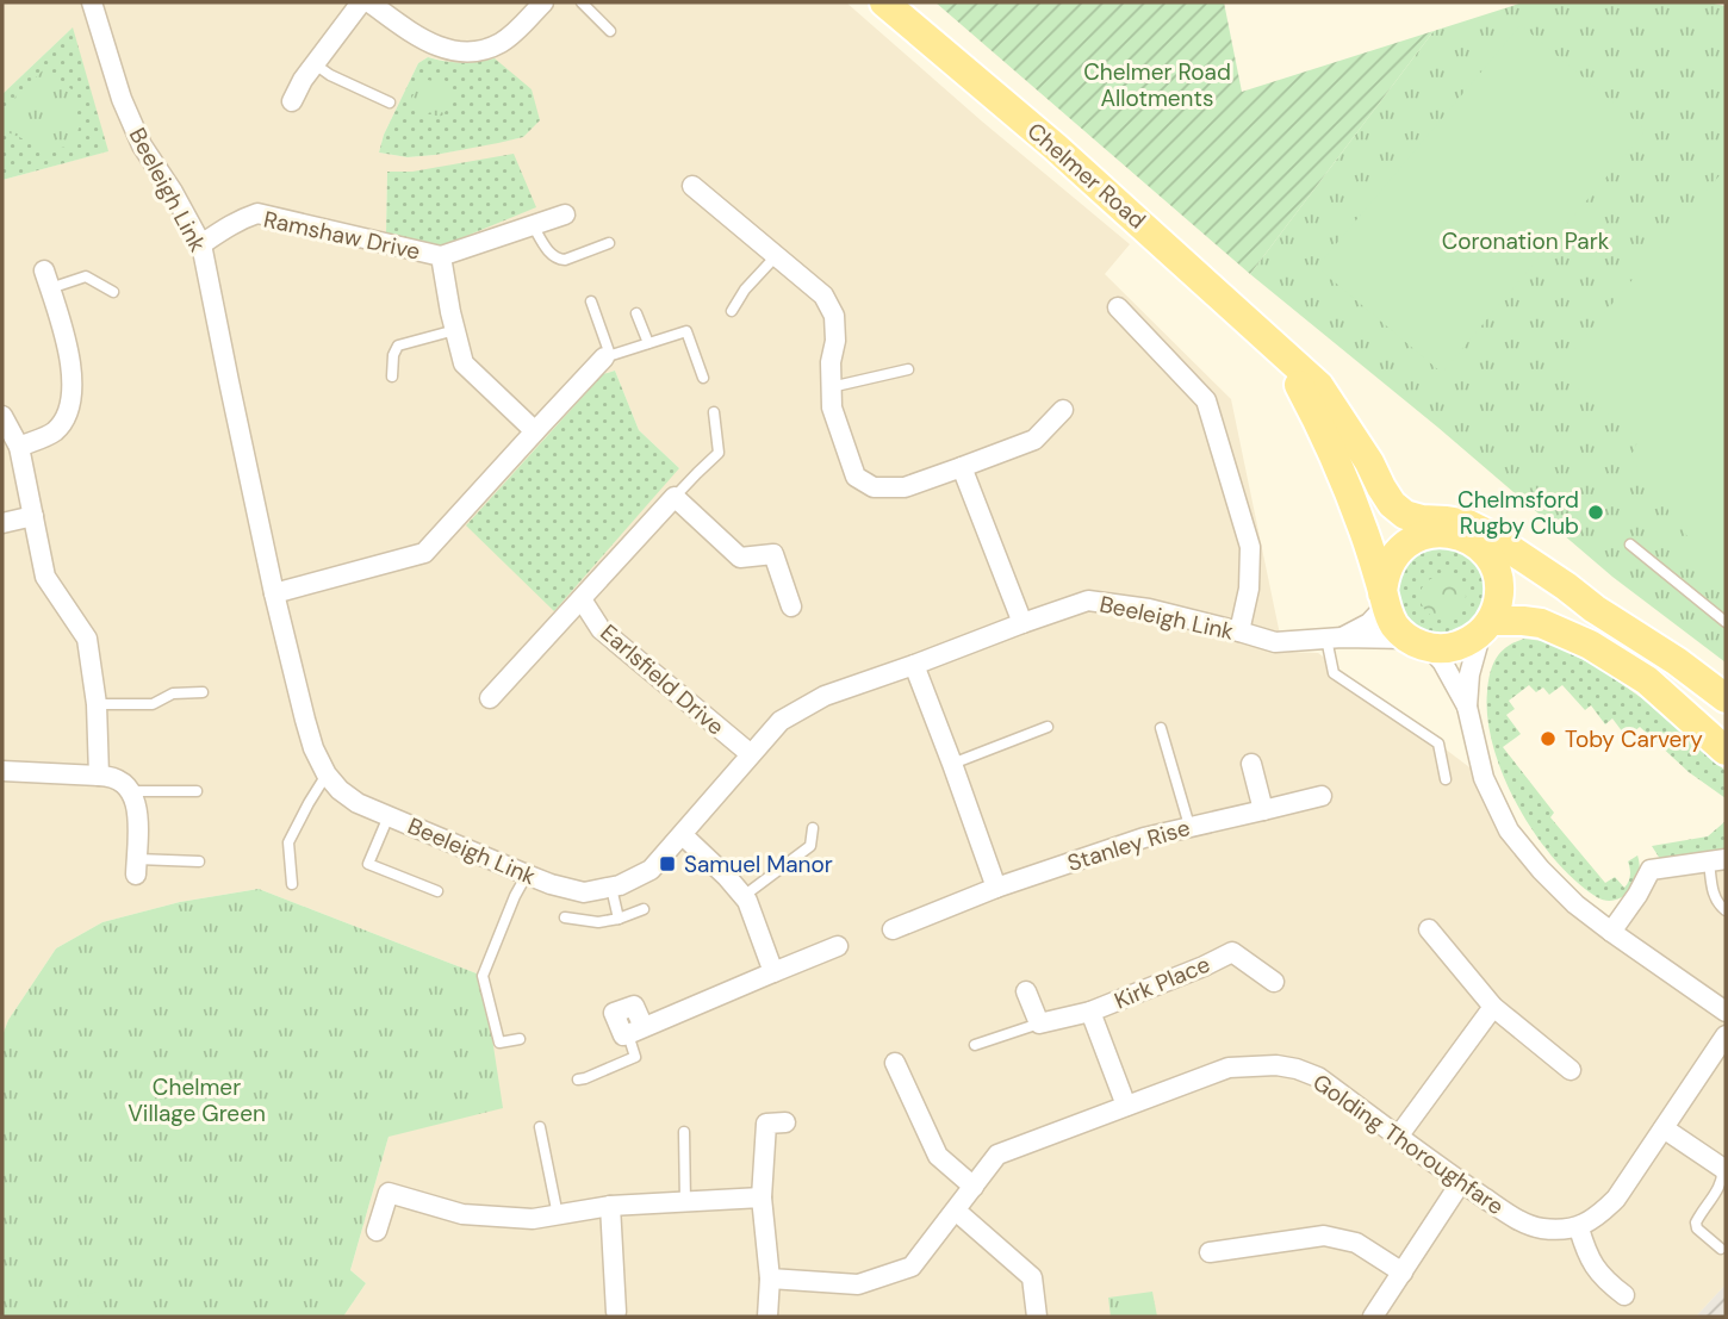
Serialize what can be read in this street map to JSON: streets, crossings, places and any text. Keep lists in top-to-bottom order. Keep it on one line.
{"streets":{"main road":["Chelmer Road"],"street":["Beeleigh Link","Ramshaw Drive","Earlsfield Drive","Stanley Rise","Kirk Place","Golding Thoroughfare"]},"crossings":[["Chelmer Road","Beeleigh Link"],["Beeleigh Link","Ramshaw Drive"],["Beeleigh Link","Earlsfield Drive"],["Kirk Place","Golding Thoroughfare"]],"parks":["Chelmer Road Allotments","Coronation Park","Chelmer Village Green"],"places":{"other":["Chelmsford Rugby Club","Toby Carvery"],"transit":["Samuel Manor"]}}
